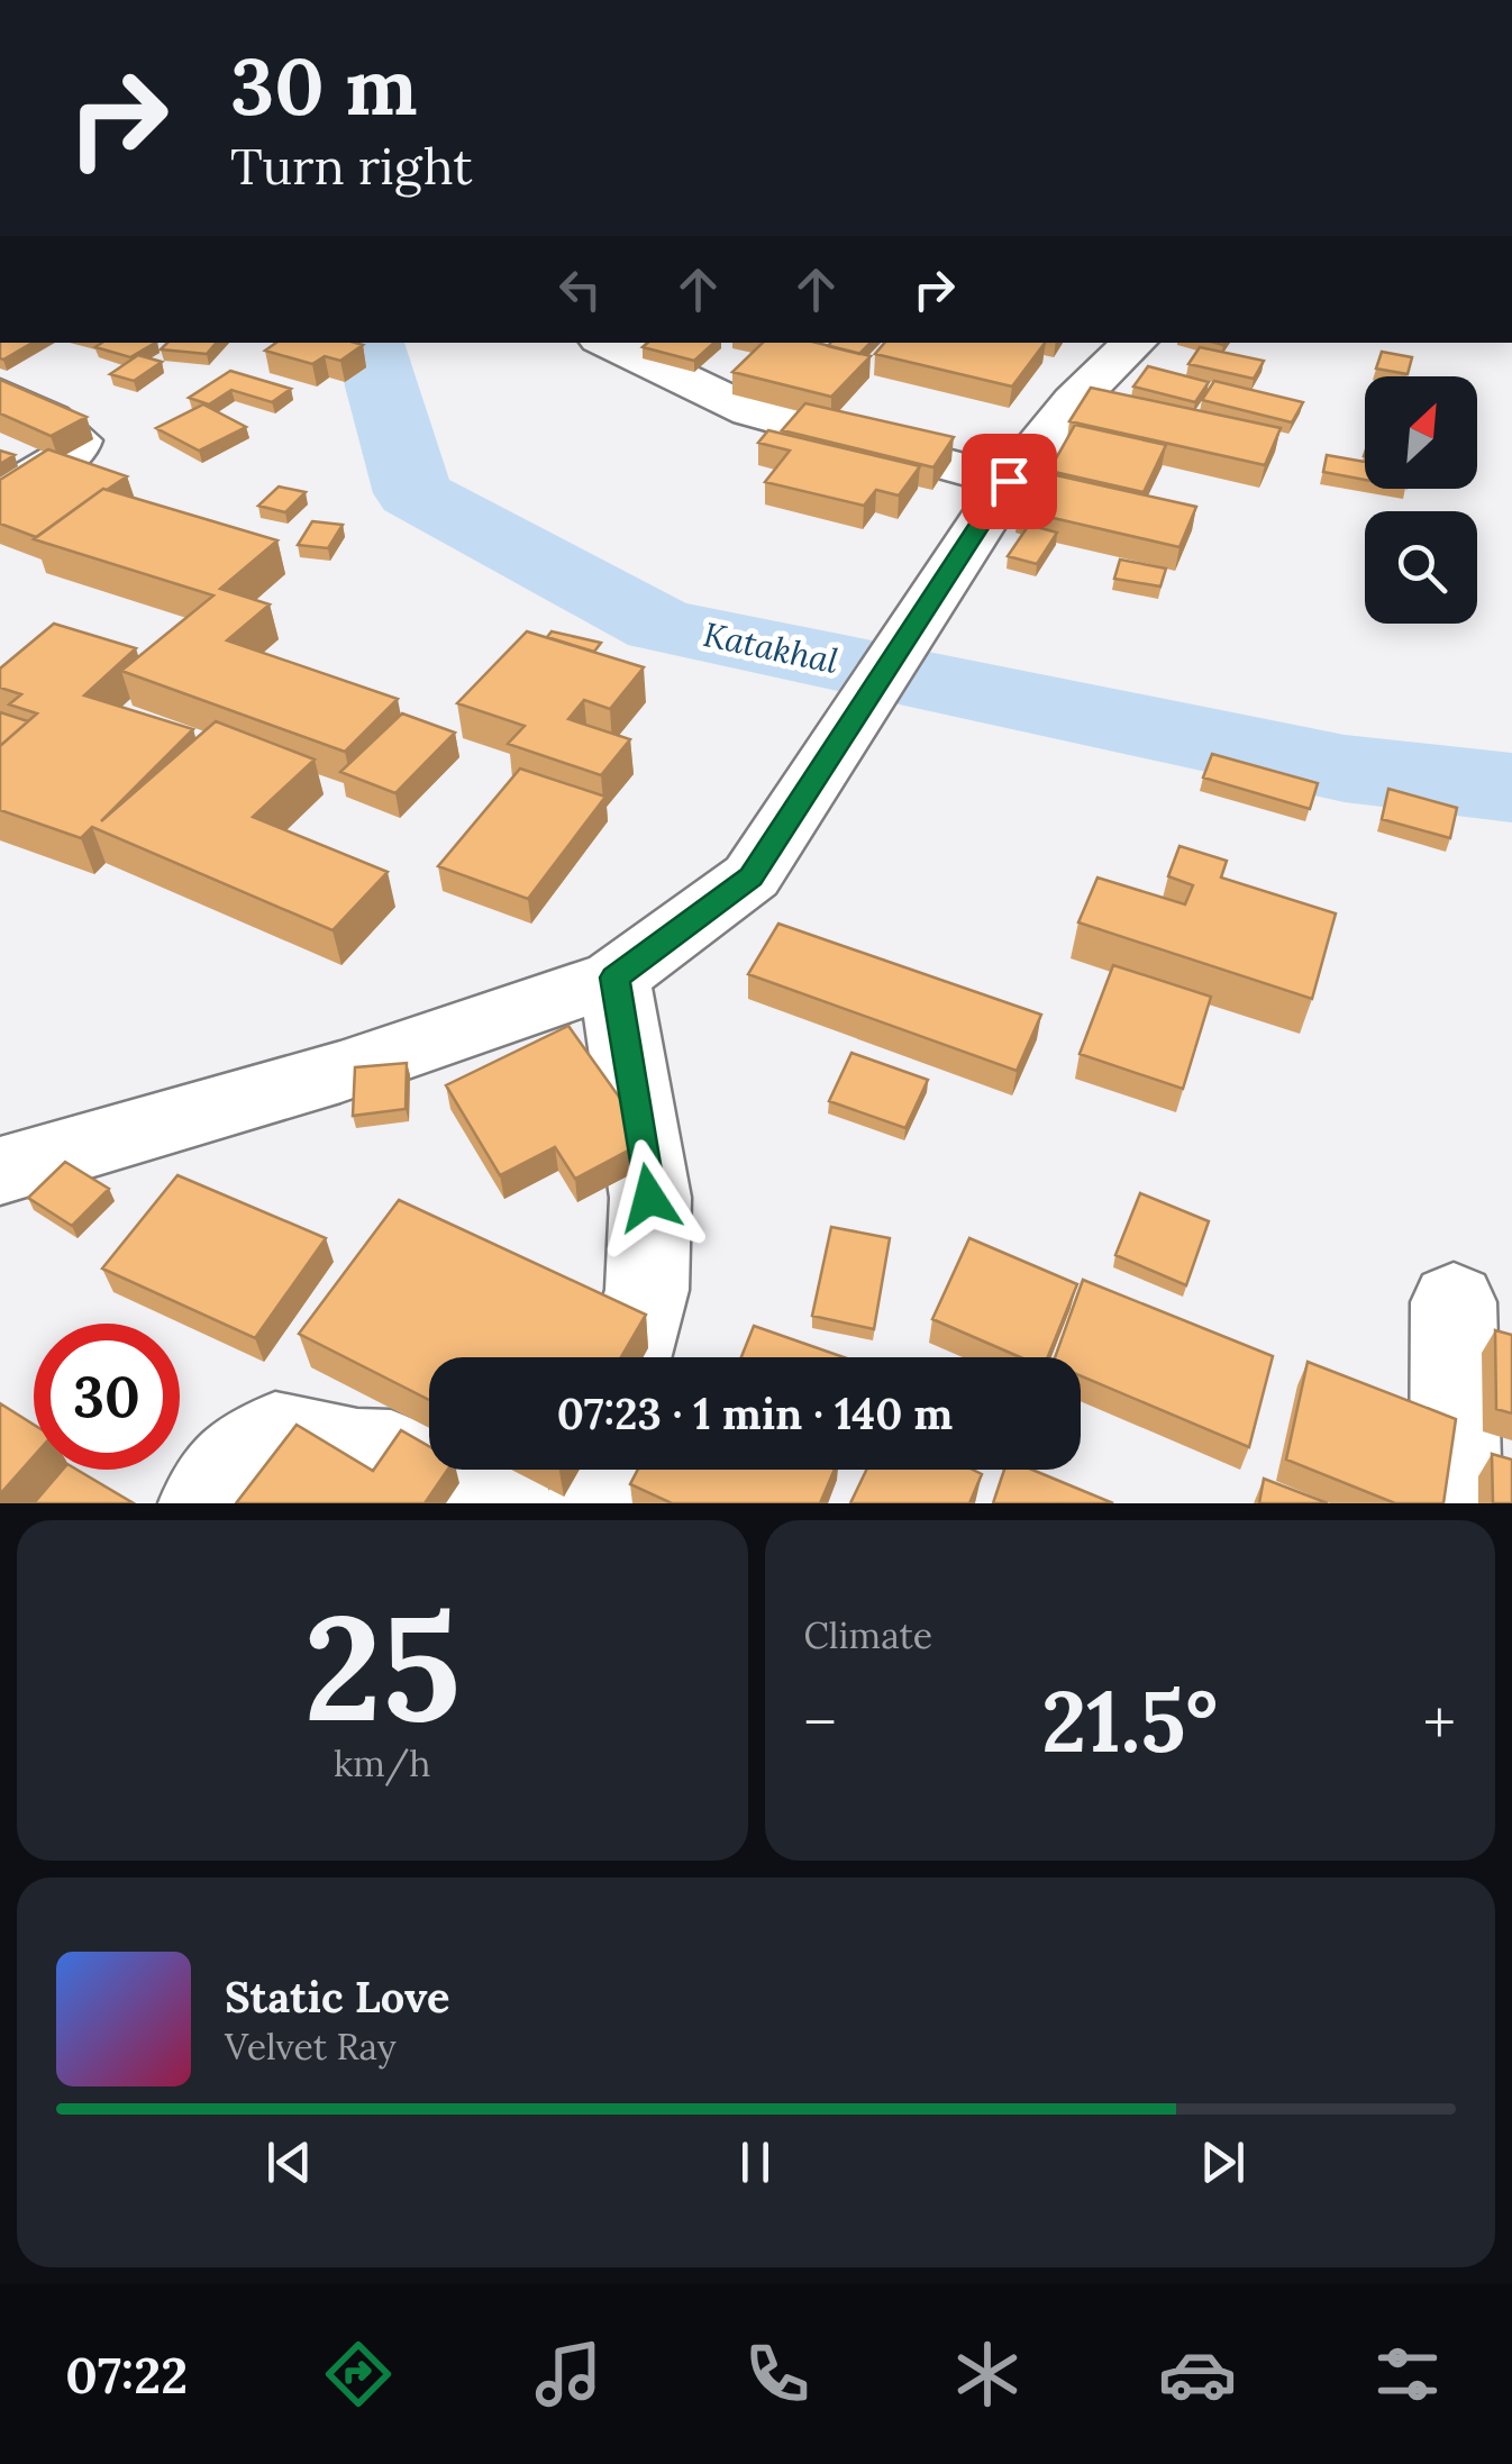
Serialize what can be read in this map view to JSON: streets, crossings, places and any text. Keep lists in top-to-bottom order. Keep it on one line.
{"water":["Katakhal"],"north":"top right","page":{"turn":["30 m","Turn right"],"limit":"30","trip":"07:23 · 1 min · 140 m","tile":[["25","km/h"],"Climate"],"heat":["−","21.5°","+"],"song":["Static Love","Velvet Ray"],"tabs":"07:22"}}
